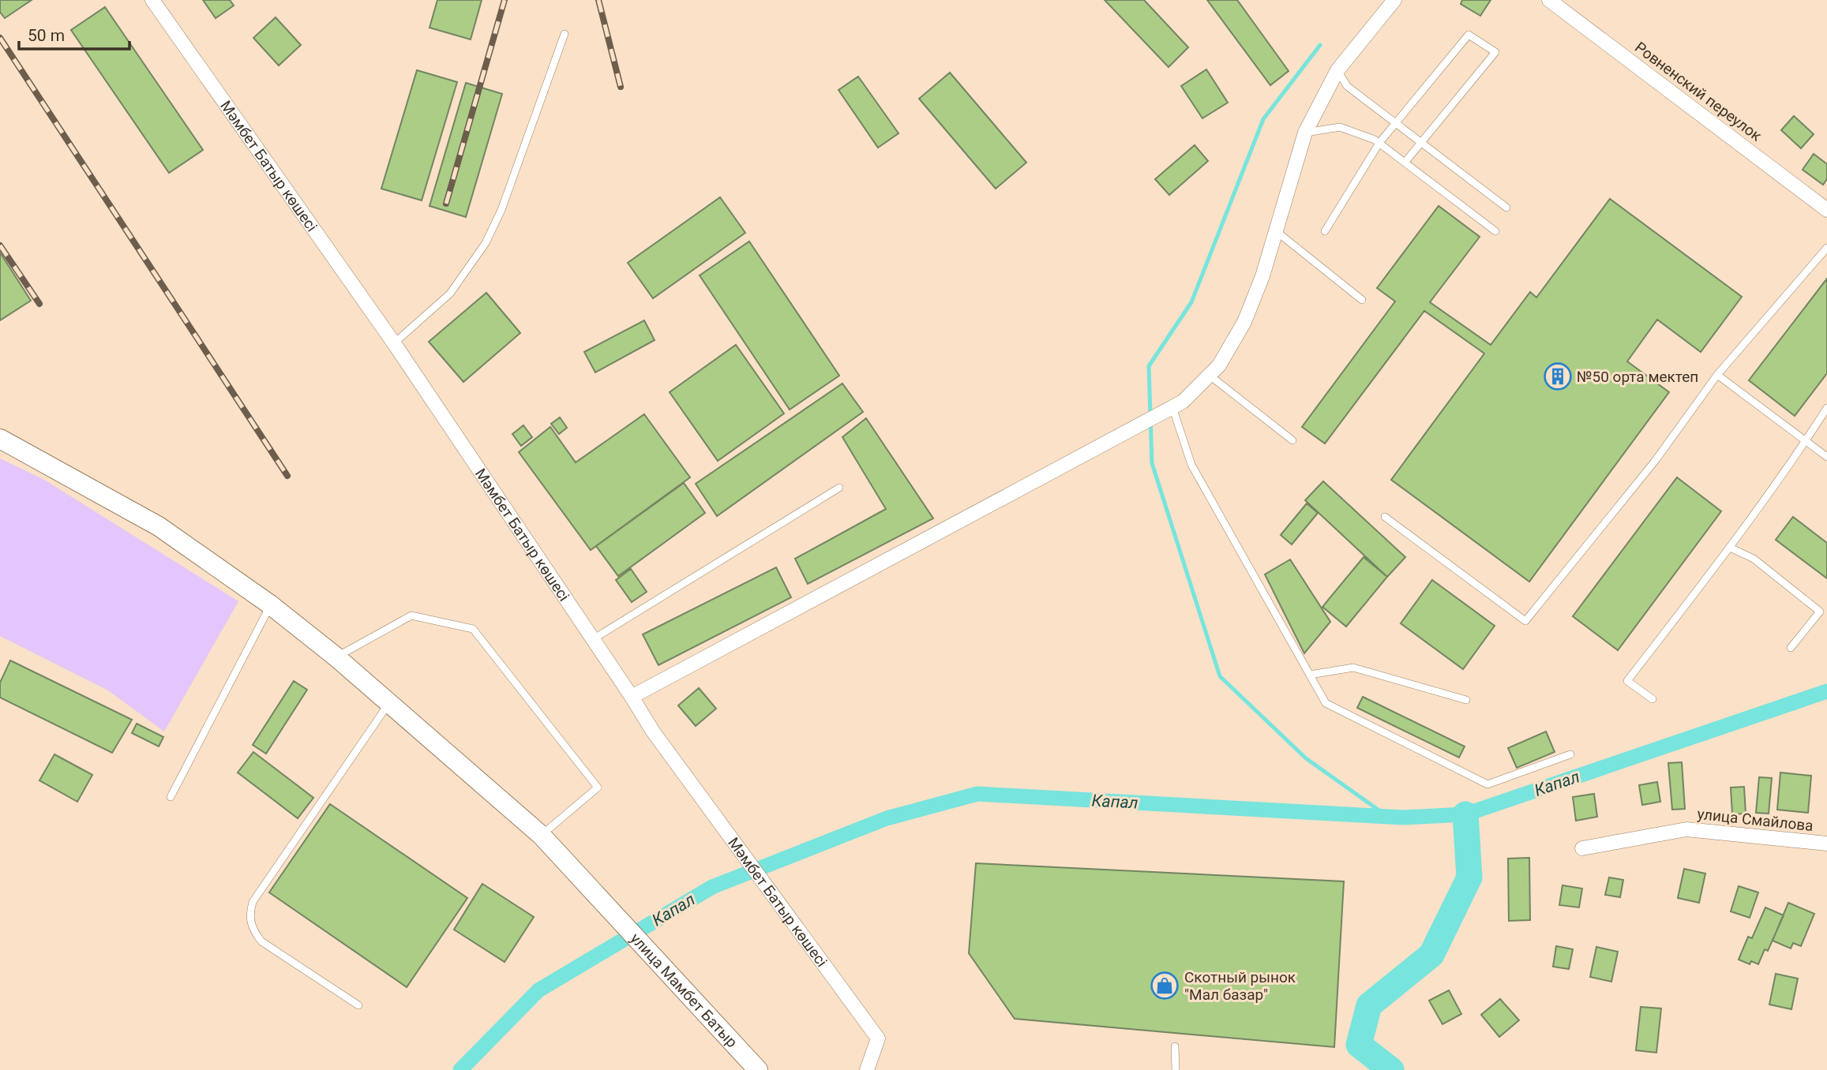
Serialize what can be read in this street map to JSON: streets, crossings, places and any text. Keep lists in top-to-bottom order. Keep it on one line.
{"streets":{"main road":["улица Мамбет Батыр"],"street":["Ровненский переулок","Мәмбет Батыр көшесі","улица Смайлова"]},"water":["Капал"],"places":{"building":["№50 орта мектеп"],"shop":["Скотный рынок \"Мал базар\""]},"scale_bar":"50 m"}
